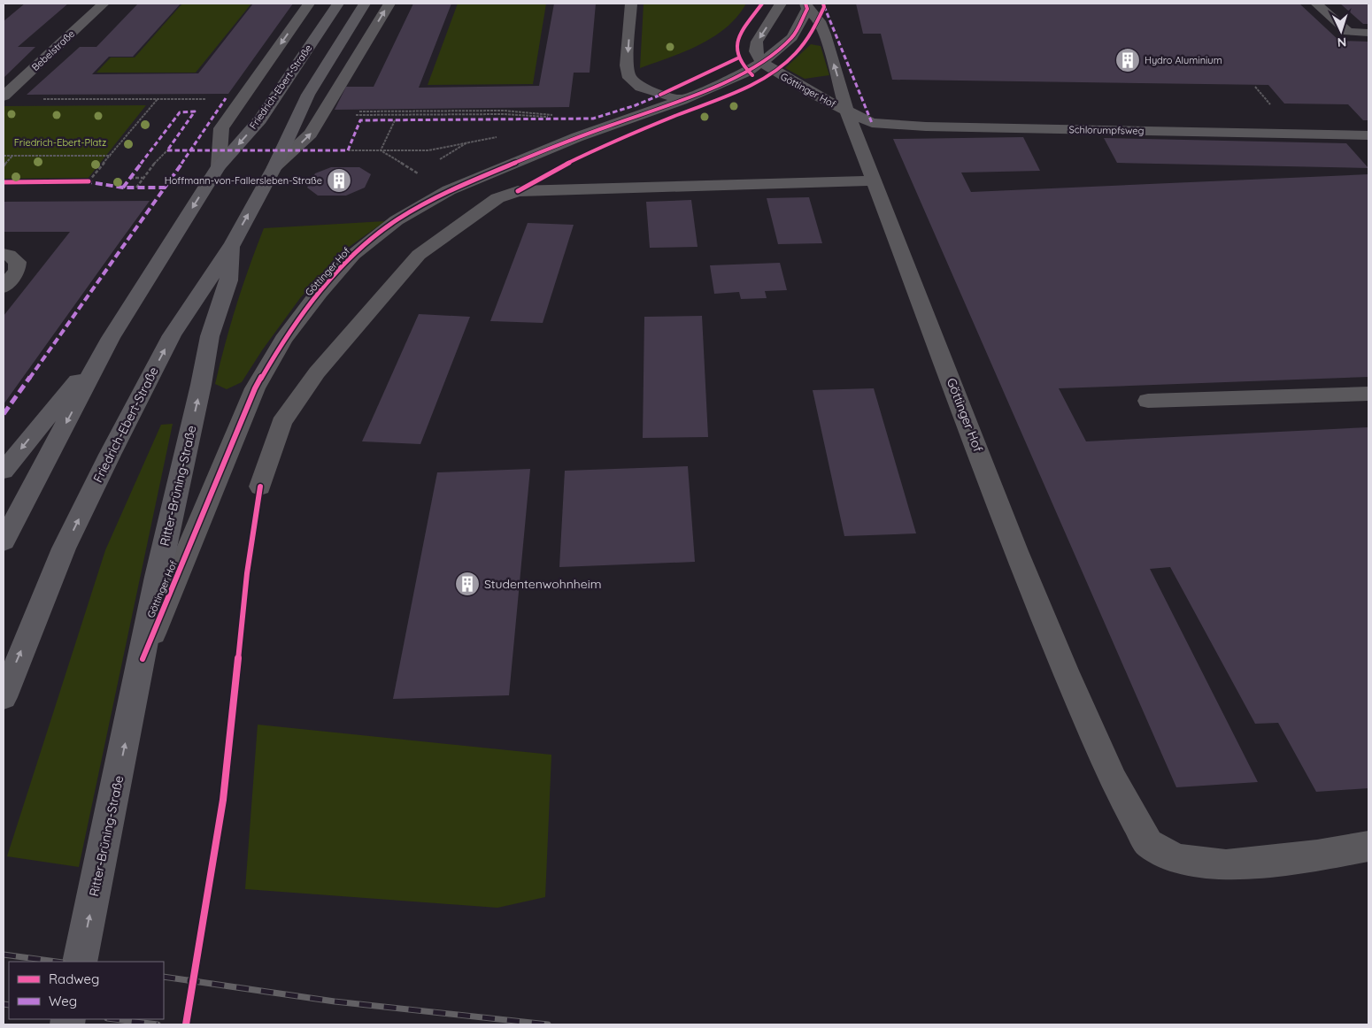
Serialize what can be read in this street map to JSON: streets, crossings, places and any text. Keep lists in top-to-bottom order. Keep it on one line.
{"streets":{"main road":["Friedrich-Ebert-Straße","Ritter-Brüning-Straße"],"street":["Bebelstraße","Göttinger Hof","Schlorumpfsweg"]},"crossings":[["Friedrich-Ebert-Straße","Ritter-Brüning-Straße"],["Göttinger Hof","Schlorumpfsweg"],["Göttinger Hof","Ritter-Brüning-Straße"]],"one_way":["Ritter-Brüning-Straße"],"parks":["Friedrich-Ebert-Platz"],"places":{"building":["Hydro Aluminium","Hoffmann-von-Fallersleben-Straße","Studentenwohnheim"]},"legend":["Radweg","Weg"],"north":"bottom"}
